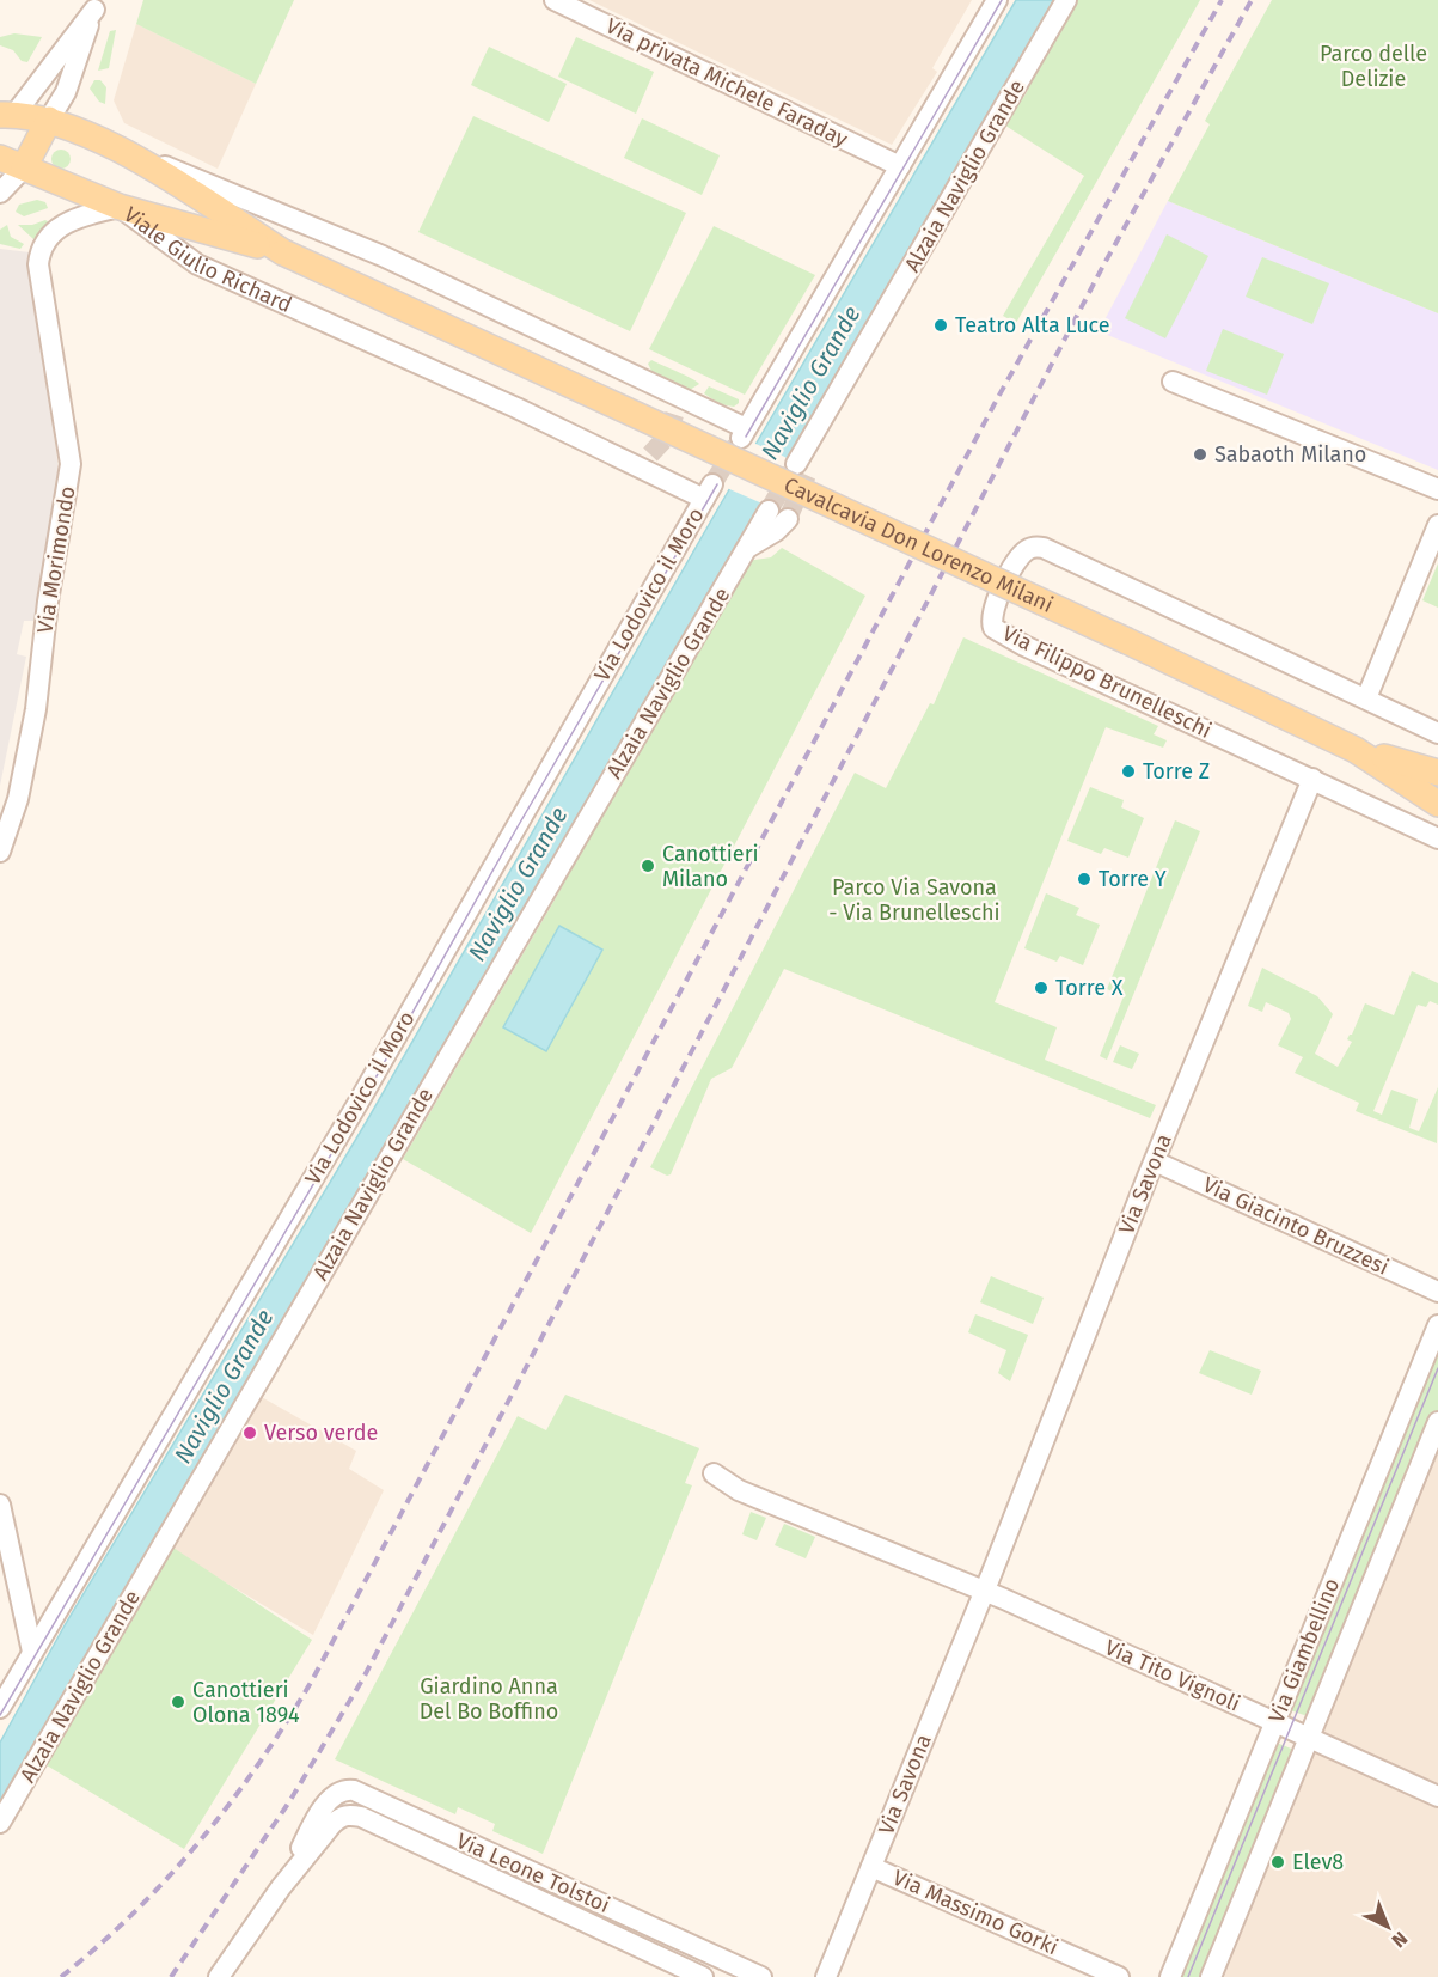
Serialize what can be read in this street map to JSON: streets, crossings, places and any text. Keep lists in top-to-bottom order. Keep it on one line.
{"streets":{"main road":["Viale Giulio Richard","Cavalcavia Don Lorenzo Milani"],"street":["Via privata Michele Faraday","Alzaia Naviglio Grande","Via Morimondo","Via Lodovico il Moro","Via Filippo Brunelleschi","Via Savona","Via Giacinto Bruzzesi","Via Giambellino","Via Tito Vignoli","Via Leone Tolstoi","Via Massimo Gorki"]},"crossings":[["Viale Giulio Richard","Cavalcavia Don Lorenzo Milani"],["Viale Giulio Richard","Via Morimondo"],["Viale Giulio Richard","Via Lodovico il Moro"],["Via Filippo Brunelleschi","Via Savona"],["Via Savona","Via Giacinto Bruzzesi"],["Via Savona","Via Tito Vignoli"],["Via Savona","Via Massimo Gorki"],["Via Giambellino","Via Tito Vignoli"]],"water":["Naviglio Grande"],"parks":["Parco delle Delizie","Parco Via Savona - Via Brunelleschi","Giardino Anna Del Bo Boffino"],"places":["Teatro Alta Luce","Sabaoth Milano","Torre Z","Canottieri Milano","Torre Y","Torre X","Verso verde","Canottieri Olona 1894","Elev8"],"north":"bottom right"}
